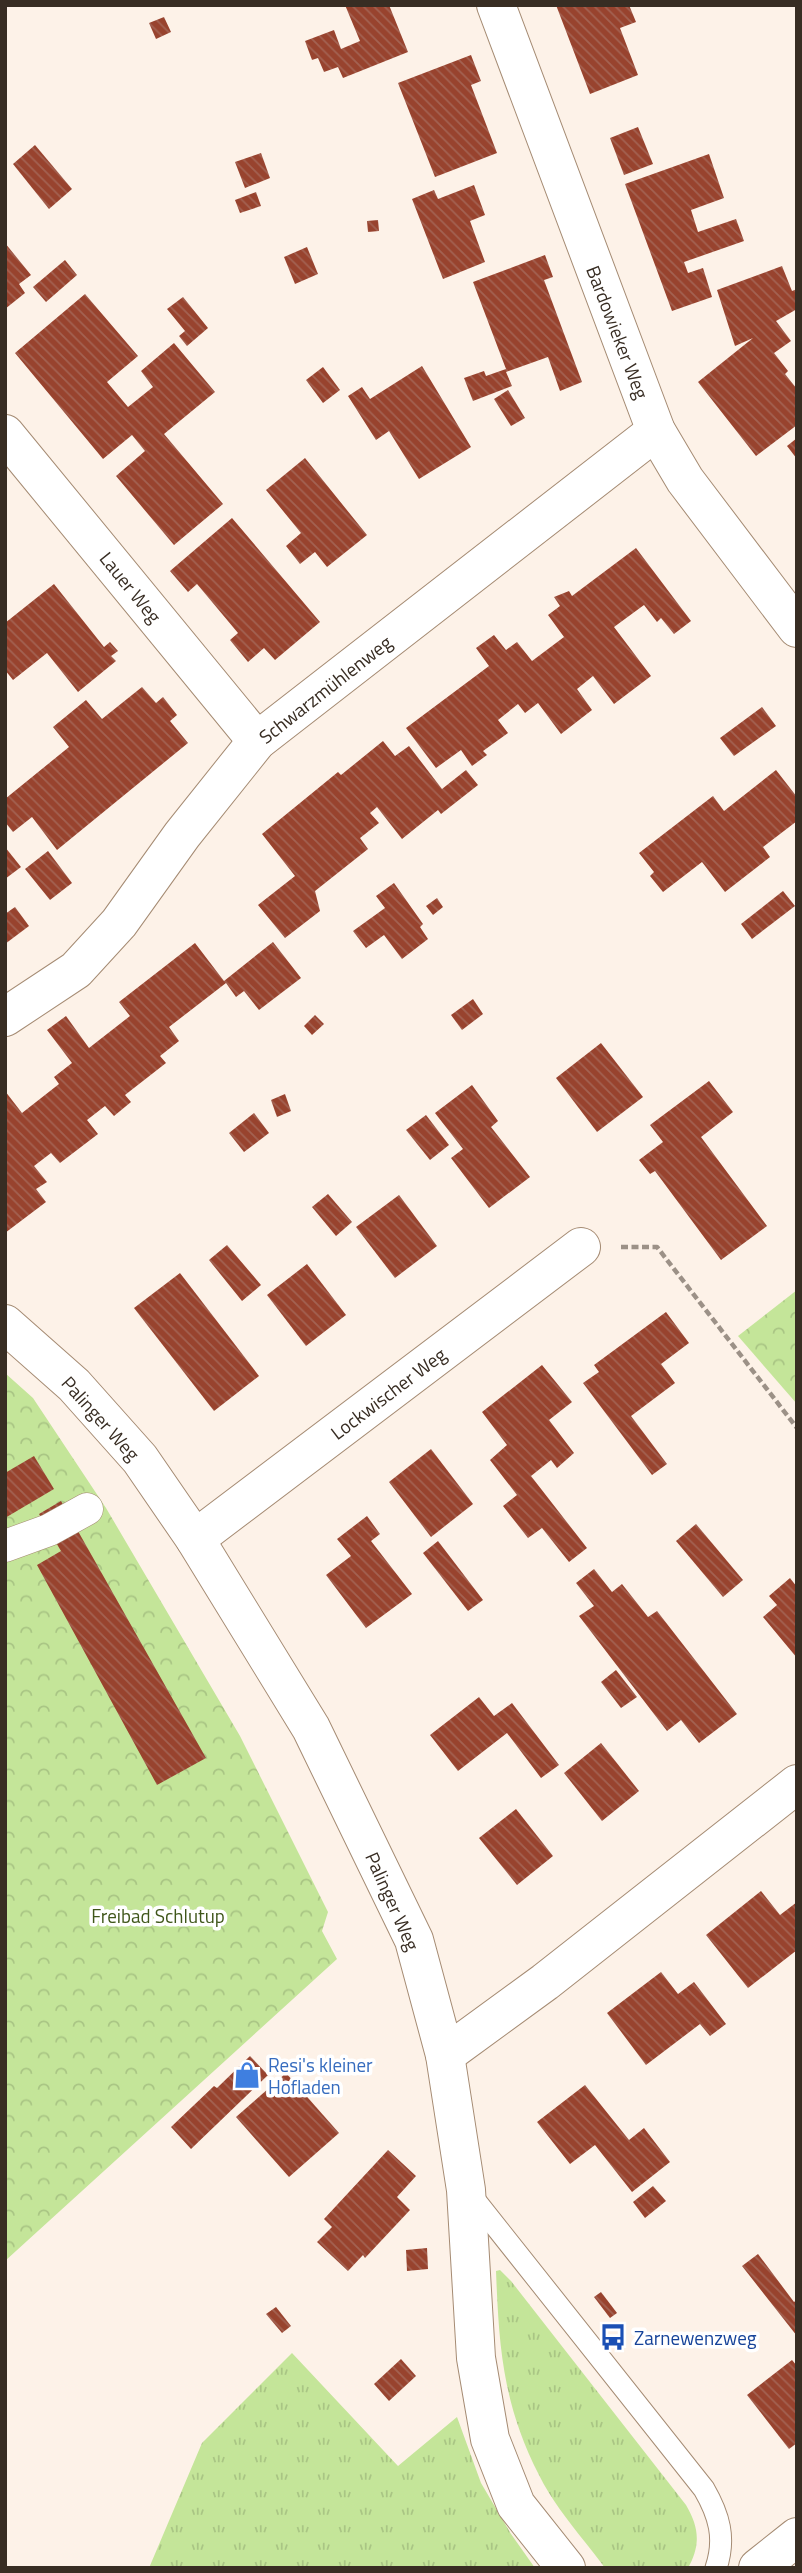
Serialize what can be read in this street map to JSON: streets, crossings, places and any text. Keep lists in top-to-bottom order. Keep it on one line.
{"streets":{"street":["Bardowieker Weg","Lauer Weg","Schwarzmühlenweg","Lockwischer Weg","Palinger Weg"]},"crossings":[["Bardowieker Weg","Schwarzmühlenweg"],["Lauer Weg","Schwarzmühlenweg"],["Lockwischer Weg","Palinger Weg"]],"parks":["Freibad Schlutup"],"places":{"shop":["Resi's kleiner Hofladen"],"bus stop":["Zarnewenzweg"]}}
